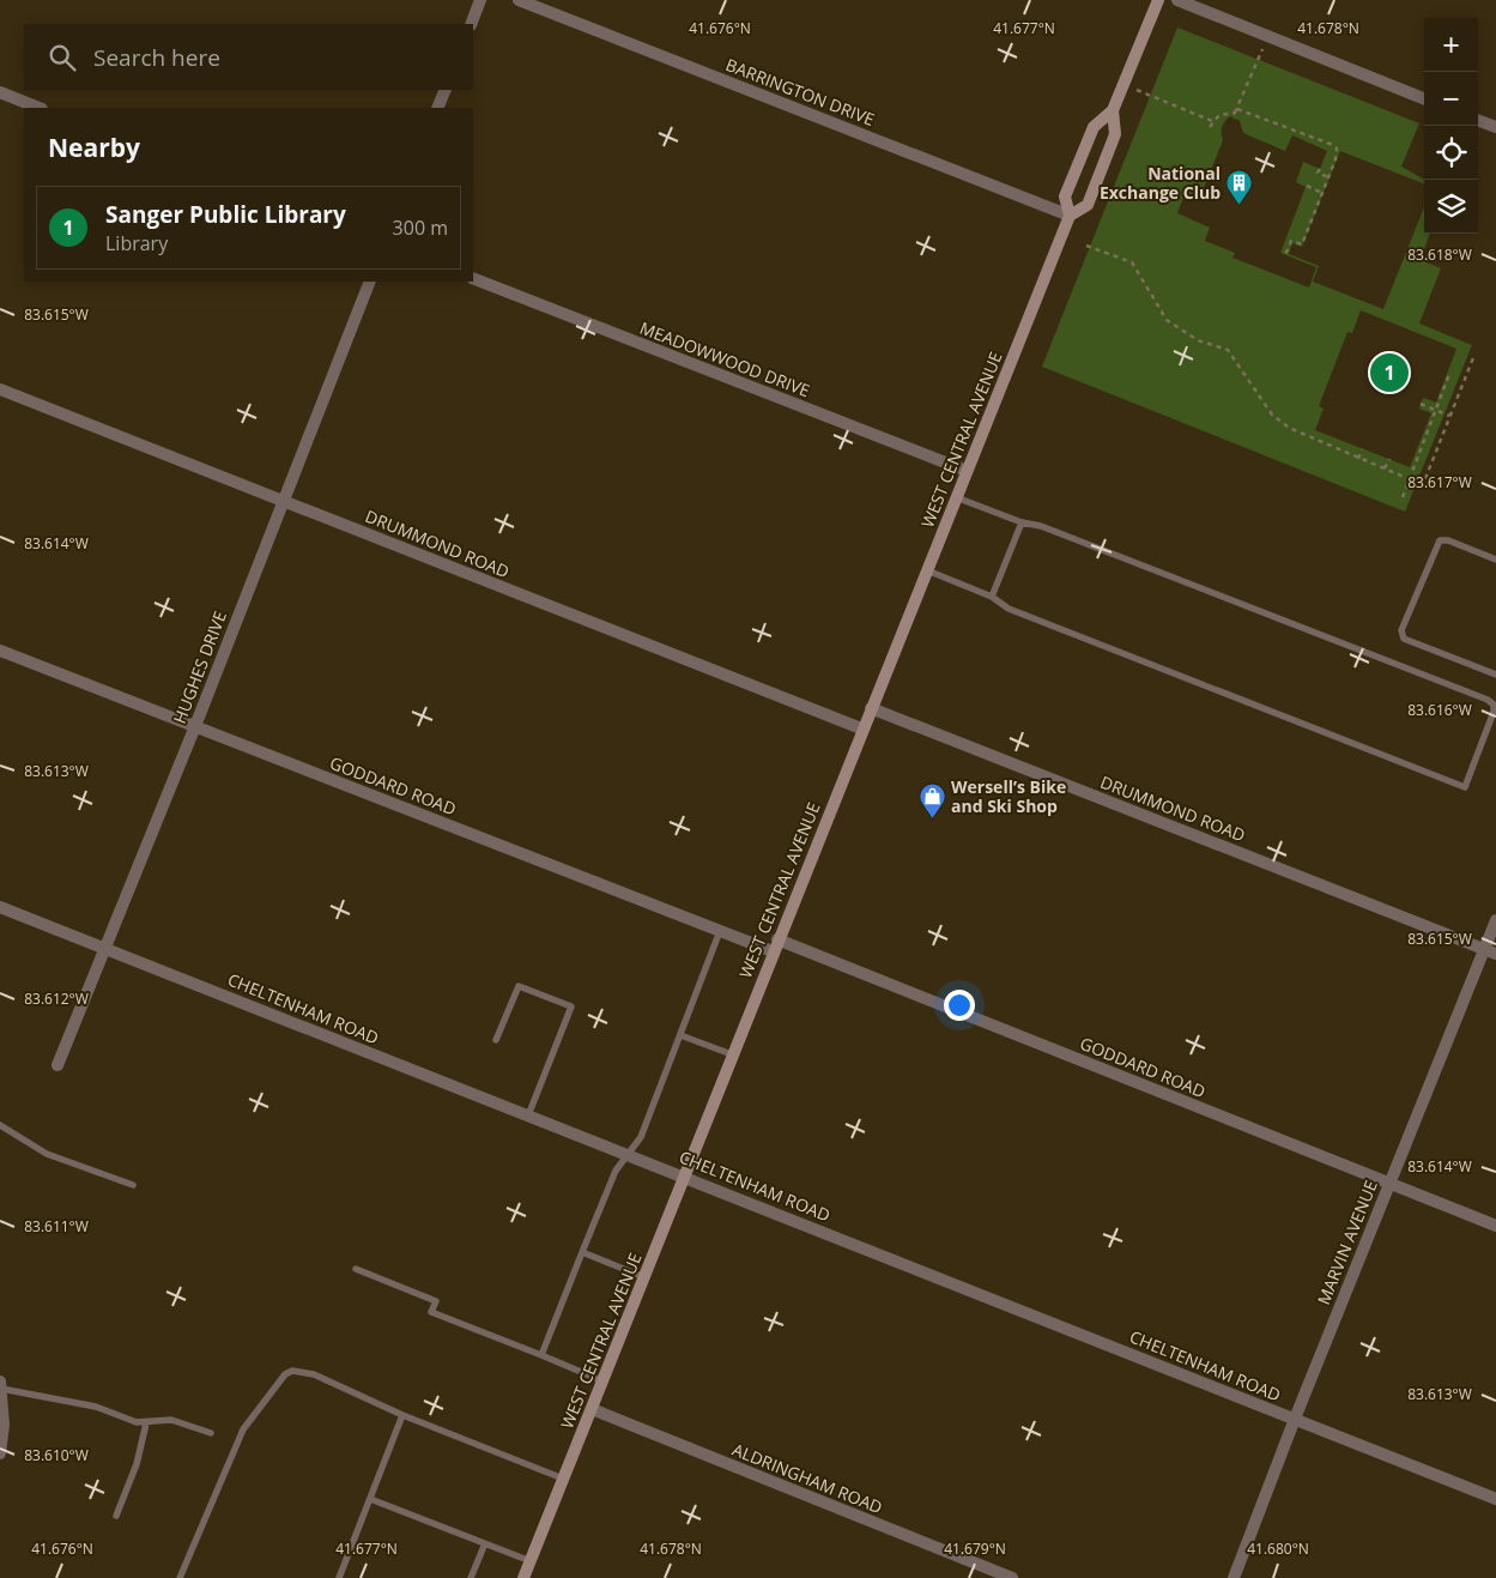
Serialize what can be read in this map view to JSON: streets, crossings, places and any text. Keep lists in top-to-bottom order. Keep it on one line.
{"streets":{"main road":["WEST CENTRAL AVENUE"],"street":["BARRINGTON DRIVE","MEADOWWOOD DRIVE","DRUMMOND ROAD","HUGHES DRIVE","GODDARD ROAD","CHELTENHAM ROAD","MARVIN AVENUE","ALDRINGHAM ROAD"]},"crossings":[["BARRINGTON DRIVE","WEST CENTRAL AVENUE"],["MEADOWWOOD DRIVE","WEST CENTRAL AVENUE"],["WEST CENTRAL AVENUE","DRUMMOND ROAD"],["WEST CENTRAL AVENUE","GODDARD ROAD"],["WEST CENTRAL AVENUE","CHELTENHAM ROAD"],["WEST CENTRAL AVENUE","ALDRINGHAM ROAD"],["DRUMMOND ROAD","HUGHES DRIVE"],["DRUMMOND ROAD","MARVIN AVENUE"],["HUGHES DRIVE","GODDARD ROAD"],["HUGHES DRIVE","CHELTENHAM ROAD"],["GODDARD ROAD","MARVIN AVENUE"],["CHELTENHAM ROAD","MARVIN AVENUE"]],"places":{"building":["National Exchange Club"],"shop":["Wersell’s Bike and Ski Shop"]},"page":{"map_buttons":["+","−"],"search":"Search here","heading":"Nearby","list":[{"mark":"1","name":"Sanger Public Library","note":"Library","value":"300 m"}],"pins":"1"},"coordinates":["41.676°N","41.677°N","41.678°N","83.618°W","83.615°W","83.617°W","83.614°W","83.616°W","83.613°W","83.612°W","83.611°W","83.610°W","41.679°N","41.680°N"]}
